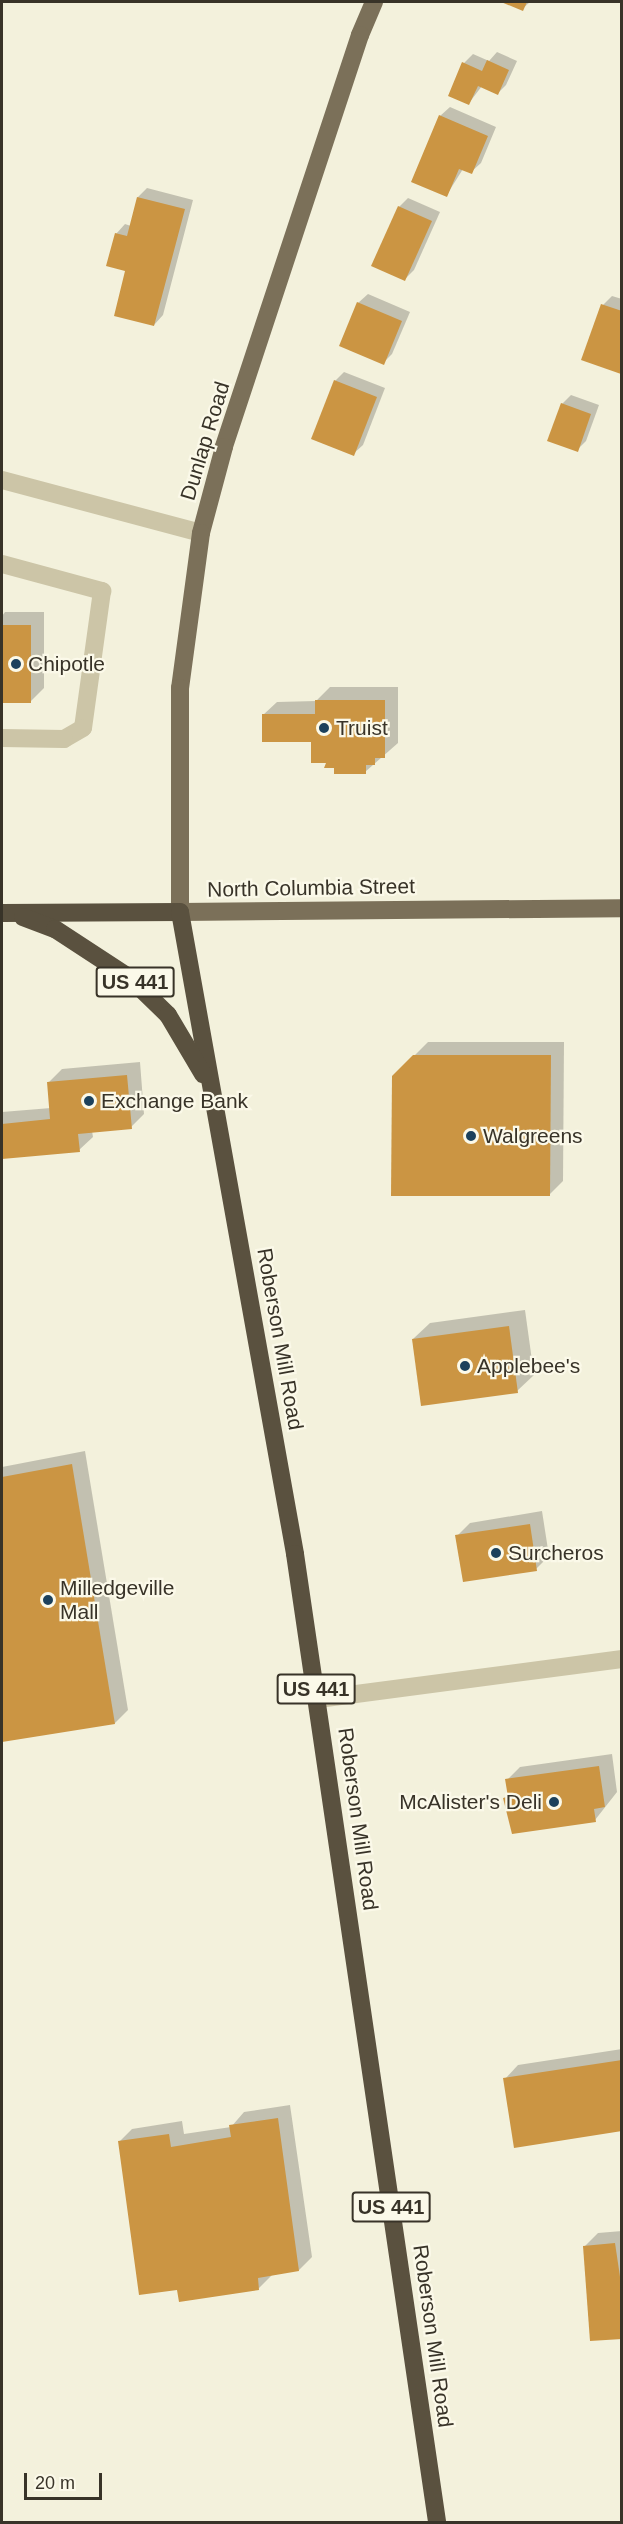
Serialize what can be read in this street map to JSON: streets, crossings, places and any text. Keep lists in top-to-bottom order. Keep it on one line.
{"streets":{"highway":["North Columbia Street","US 441","Roberson Mill Road"],"main road":["Dunlap Road"]},"crossings":[["Dunlap Road","North Columbia Street"],["Dunlap Road","Roberson Mill Road"],["North Columbia Street","US 441"],["North Columbia Street","Roberson Mill Road"],["US 441","Roberson Mill Road"]],"places":["Chipotle","Truist","Exchange Bank","Walgreens","Applebee's","Surcheros","Milledgeville Mall","McAlister's Deli"],"scale_bar":"20 m"}
